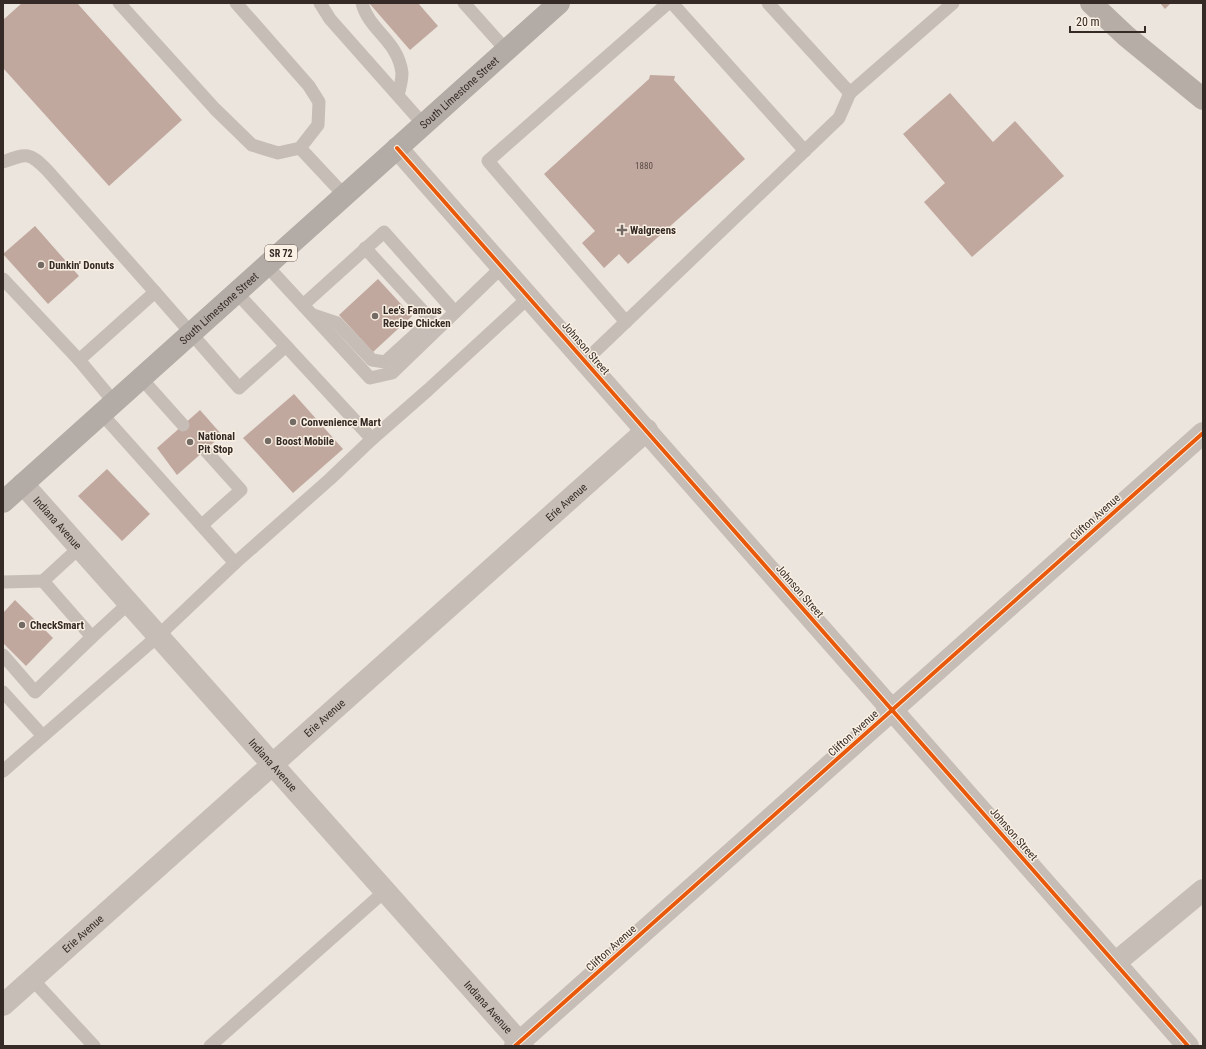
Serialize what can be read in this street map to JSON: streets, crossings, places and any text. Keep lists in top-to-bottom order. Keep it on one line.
{"streets":{"main road":["South Limestone Street","SR 72"],"street":["Johnson Street","Erie Avenue","Clifton Avenue","Indiana Avenue"]},"crossings":[["South Limestone Street","Johnson Street"],["South Limestone Street","Indiana Avenue"],["Johnson Street","Erie Avenue"],["Johnson Street","Clifton Avenue"],["Erie Avenue","Indiana Avenue"],["Clifton Avenue","Indiana Avenue"]],"places":{"health":["Walgreens"],"other":["Dunkin' Donuts","Lee's Famous Recipe Chicken","Convenience Mart","Boost Mobile","National Pit Stop","CheckSmart"]},"house_numbers":["1880"],"scale_bar":"20 m"}
